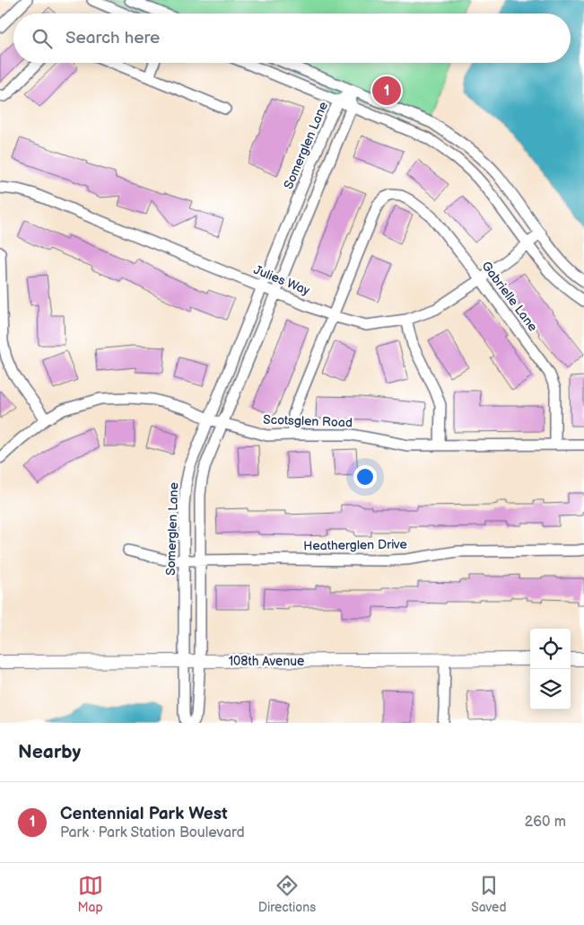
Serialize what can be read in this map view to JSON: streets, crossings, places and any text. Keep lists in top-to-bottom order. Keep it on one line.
{"streets":{"street":["Somerglen Lane","Julies Way","Gabrielle Lane","Scotsglen Road","Heatherglen Drive","108th Avenue"]},"crossings":[["Somerglen Lane","Julies Way"],["Somerglen Lane","Scotsglen Road"],["Somerglen Lane","Heatherglen Drive"],["Somerglen Lane","108th Avenue"],["Julies Way","Gabrielle Lane"],["Gabrielle Lane","Scotsglen Road"]],"page":{"search":"Search here","pins":"1","heading":"Nearby","list":[{"mark":"1","name":"Centennial Park West","note":"Park · Park Station Boulevard","value":"260 m"}],"nav":["Map","Directions","Saved"]}}
